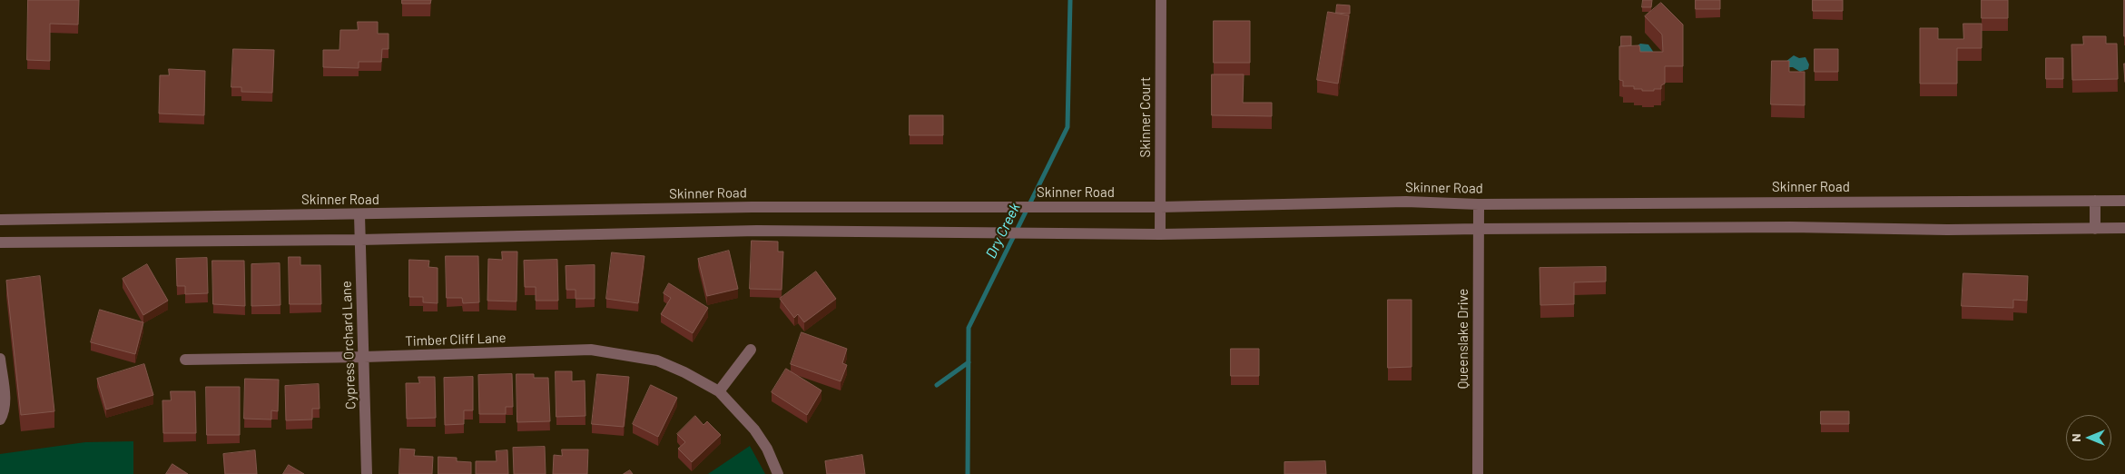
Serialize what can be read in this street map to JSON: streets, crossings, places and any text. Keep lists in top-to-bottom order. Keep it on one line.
{"streets":{"street":["Skinner Court","Skinner Road","Queenslake Drive","Timber Cliff Lane","Cypress Orchard Lane"]},"crossings":[["Skinner Court","Skinner Road"],["Skinner Road","Queenslake Drive"],["Skinner Road","Cypress Orchard Lane"],["Timber Cliff Lane","Cypress Orchard Lane"]],"water":["Dry Creek"],"north":"left"}
